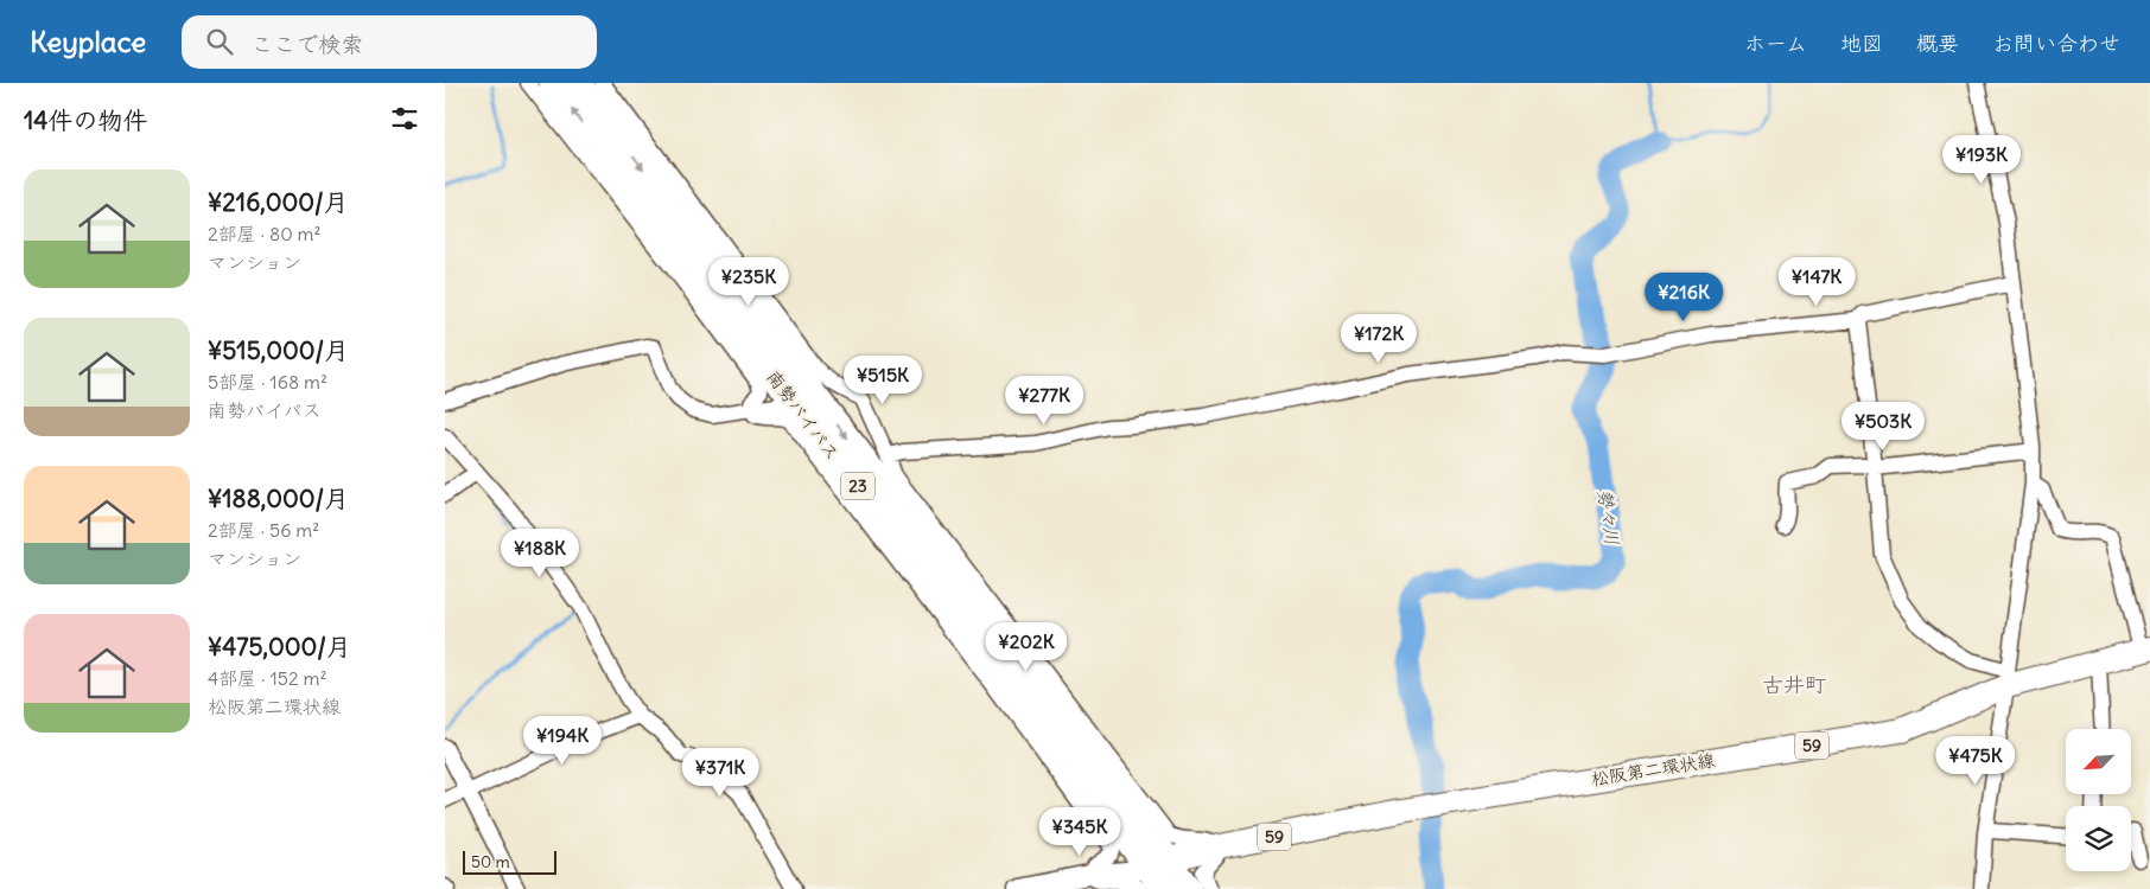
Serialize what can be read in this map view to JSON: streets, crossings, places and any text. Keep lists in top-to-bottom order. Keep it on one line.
{"streets":{"highway":["南勢バイパス","23"],"main road":["59","松阪第二環状線"]},"crossings":[["南勢バイパス","松阪第二環状線"]],"districts":["古井町"],"water":["勢々川"],"scale_bar":"50 m","north":"bottom left","page":{"header":"Keyplace","search":"ここで検索","nav":["ホーム","地図","概要","お問い合わせ"],"heading":"14件の物件","price":["¥193K","¥235K","¥147K","¥216K","¥172K","¥515K","¥277K","¥503K","¥188K","¥202K","¥194K","¥475K","¥371K","¥345K"],"list":[{"name":"¥216,000/月","note":"2部屋 · 80 m² · マンション"},{"name":"¥515,000/月","note":"5部屋 · 168 m² · 南勢バイパス"},{"name":"¥188,000/月","note":"2部屋 · 56 m² · マンション"},{"name":"¥475,000/月","note":"4部屋 · 152 m² · 松阪第二環状線"}],"scale":"50 m"}}
